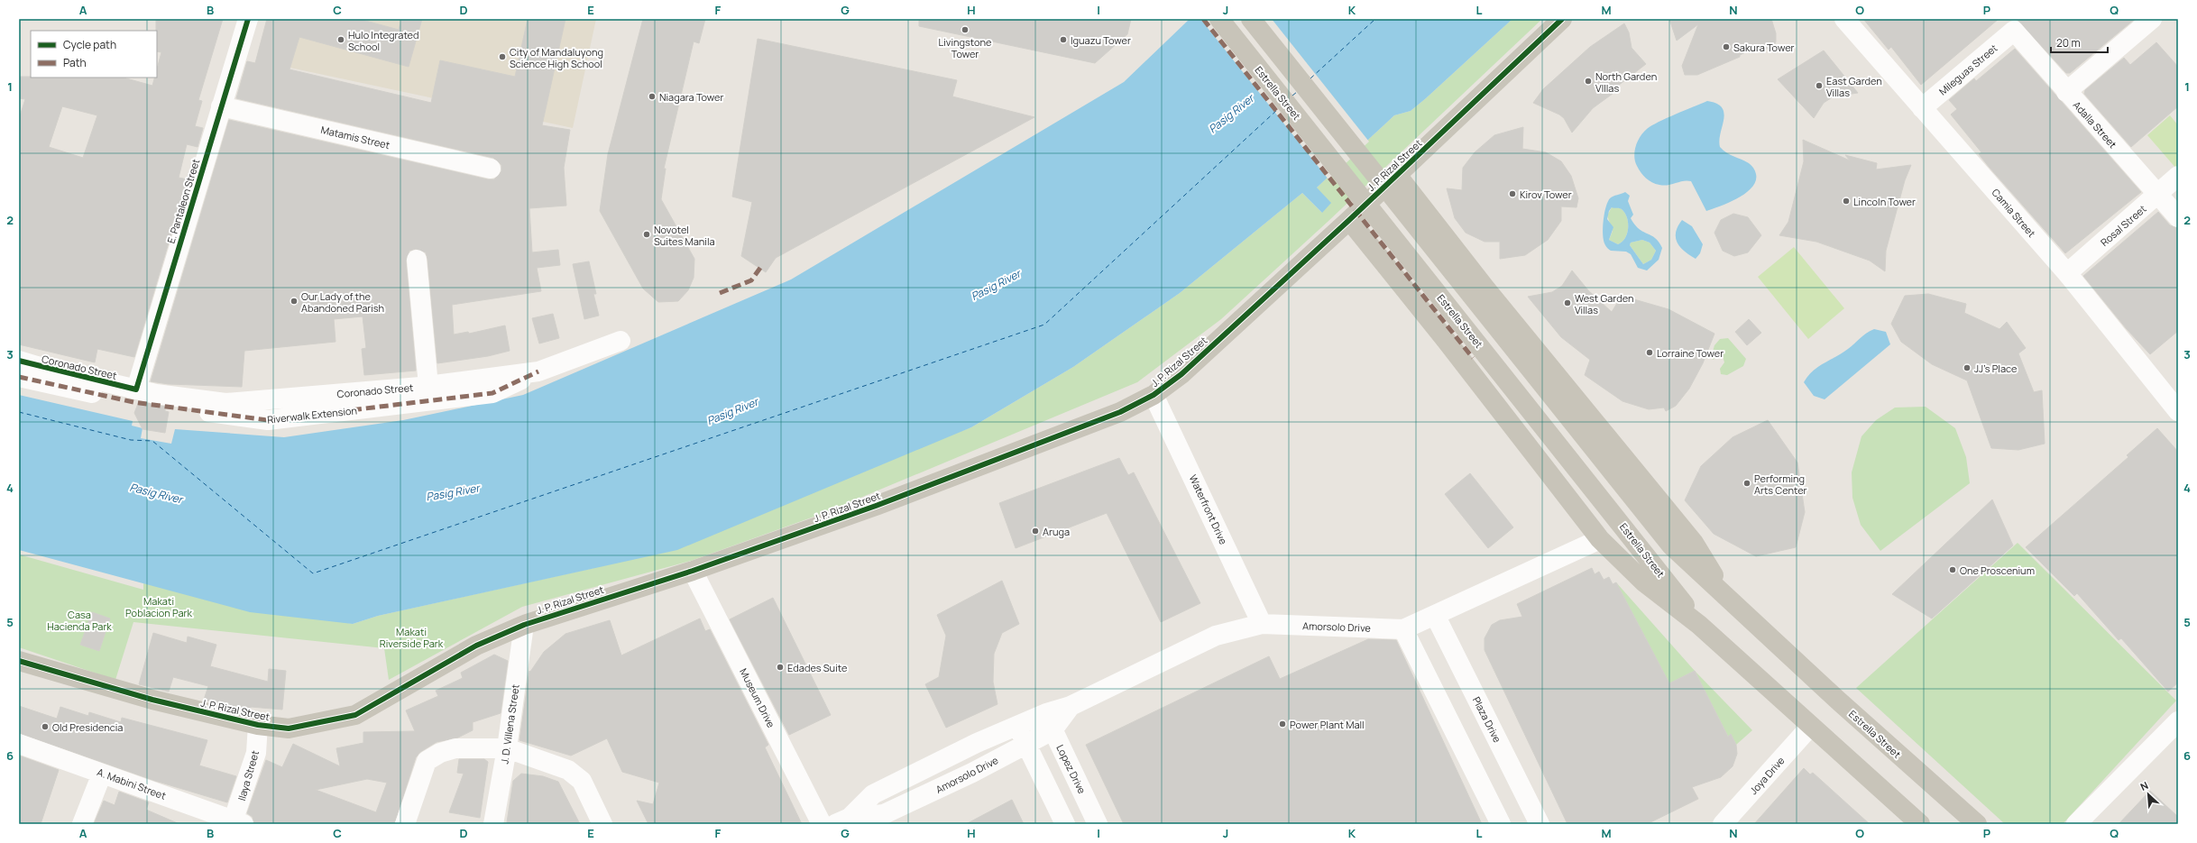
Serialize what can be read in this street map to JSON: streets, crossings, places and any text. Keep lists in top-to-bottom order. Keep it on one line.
{"streets":{"main road":["Estrella Street","J. P. Rizal Street"],"street":["Mileguas Street","Adalla Street","Matamis Street","E. Pantaleon Street","Camia Street","Rosal Street","Coronado Street","Riverwalk Extension","Waterfront Drive","Amorsolo Drive","Museum Drive","Plaza Drive","J. D. Villena Street","Lopez Drive","Ilaya Street","Joya Drive","A. Mabini Street"]},"crossings":[["Mileguas Street","Adalla Street"],["Mileguas Street","Camia Street"],["Estrella Street","J. P. Rizal Street"],["Estrella Street","Amorsolo Drive"],["Estrella Street","Joya Drive"],["Adalla Street","Rosal Street"],["Matamis Street","E. Pantaleon Street"],["J. P. Rizal Street","Waterfront Drive"],["J. P. Rizal Street","Museum Drive"],["J. P. Rizal Street","J. D. Villena Street"],["J. P. Rizal Street","Ilaya Street"],["E. Pantaleon Street","Coronado Street"],["Camia Street","Rosal Street"],["Coronado Street","Riverwalk Extension"],["Waterfront Drive","Amorsolo Drive"],["Amorsolo Drive","Plaza Drive"],["Amorsolo Drive","Lopez Drive"],["Ilaya Street","A. Mabini Street"]],"water":["Pasig River"],"parks":["Makati Poblacion Park","Casa Hacienda Park","Makati Riverside Park"],"places":["Livingstone Tower","Hulo Integrated School","Iguazu Tower","Sakura Tower","City of Mandaluyong Science High School","North Garden VIllas","East Garden Villas","Niagara Tower","Kirov Tower","Lincoln Tower","Novotel Suites Manila","Our Lady of the Abandoned Parish","West Garden Villas","Lorraine Tower","JJ's Place","Performing Arts Center","Aruga","One Proscenium","Edades Suite","Power Plant Mall","Old Presidencia"],"legend":["Cycle path","Path"],"scale_bar":"20 m","north":"top left","grid":{"columns":["A","B","C","D","E","F","G","H","I","J","K","L","M","N","O","P","Q"],"rows":["1","2","3","4","5","6"]}}
